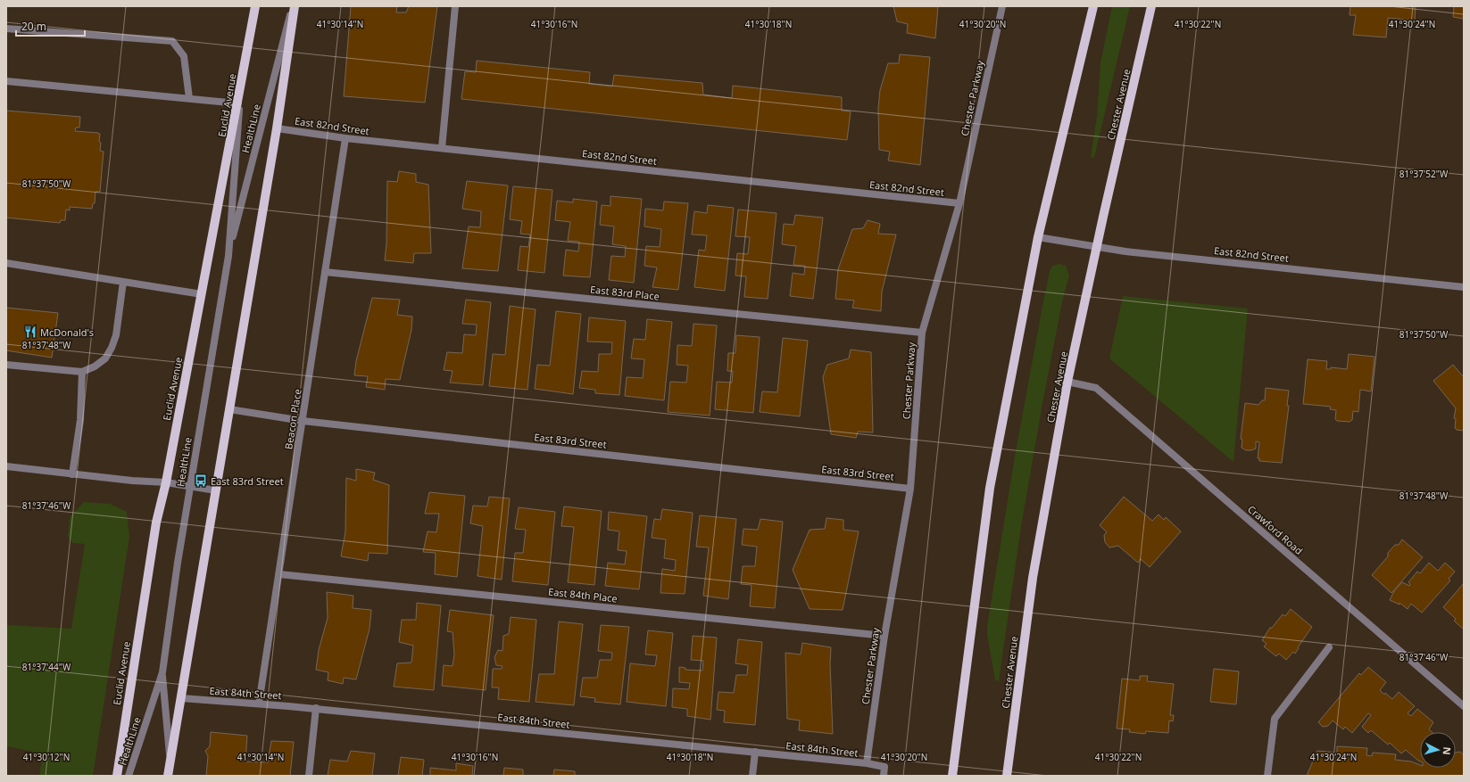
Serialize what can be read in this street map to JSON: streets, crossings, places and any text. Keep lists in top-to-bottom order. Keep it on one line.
{"streets":{"main road":["Chester Avenue","Euclid Avenue"],"street":["Chester Parkway","East 82nd Street","HealthLine","East 83rd Place","Beacon Place","East 83rd Street","Crawford Road","East 84th Place","East 84th Street"]},"crossings":[["Chester Parkway","East 82nd Street"],["Chester Parkway","East 83rd Place"],["Chester Parkway","East 83rd Street"],["Chester Parkway","East 84th Place"],["Chester Parkway","East 84th Street"],["Chester Avenue","East 82nd Street"],["Chester Avenue","Crawford Road"],["Euclid Avenue","HealthLine"],["East 82nd Street","Beacon Place"],["East 83rd Place","Beacon Place"],["Beacon Place","East 83rd Street"],["Beacon Place","East 84th Place"],["Beacon Place","East 84th Street"]],"places":{"restaurant":["McDonald's"],"bus stop":["East 83rd Street"]},"scale_bar":"20 m","north":"right","coordinates":["41°30'14\"N","41°30'16\"N","41°30'18\"N","41°30'20\"N","41°30'22\"N","41°30'24\"N","81°37'52\"W","81°37'50\"W","81°37'48\"W","81°37'46\"W","81°37'44\"W","41°30'12\"N"]}
